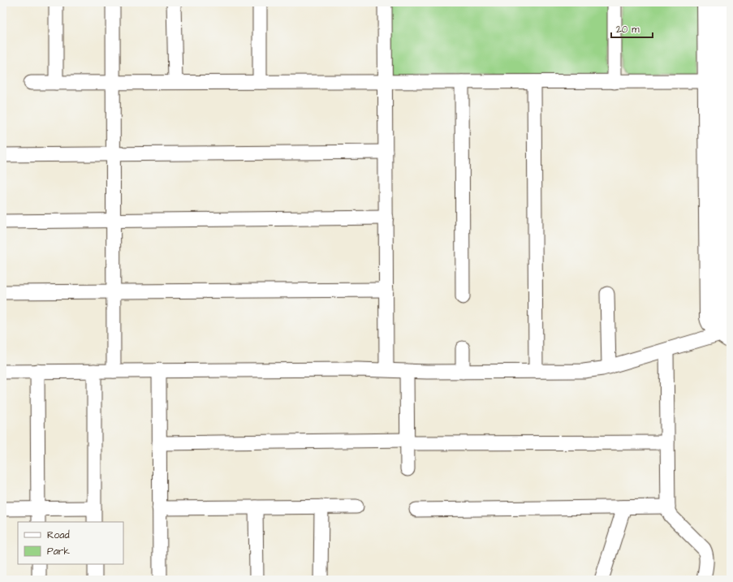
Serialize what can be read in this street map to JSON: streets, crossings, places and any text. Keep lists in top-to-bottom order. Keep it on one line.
{"legend":["Road","Park"],"scale_bar":"20 m"}
